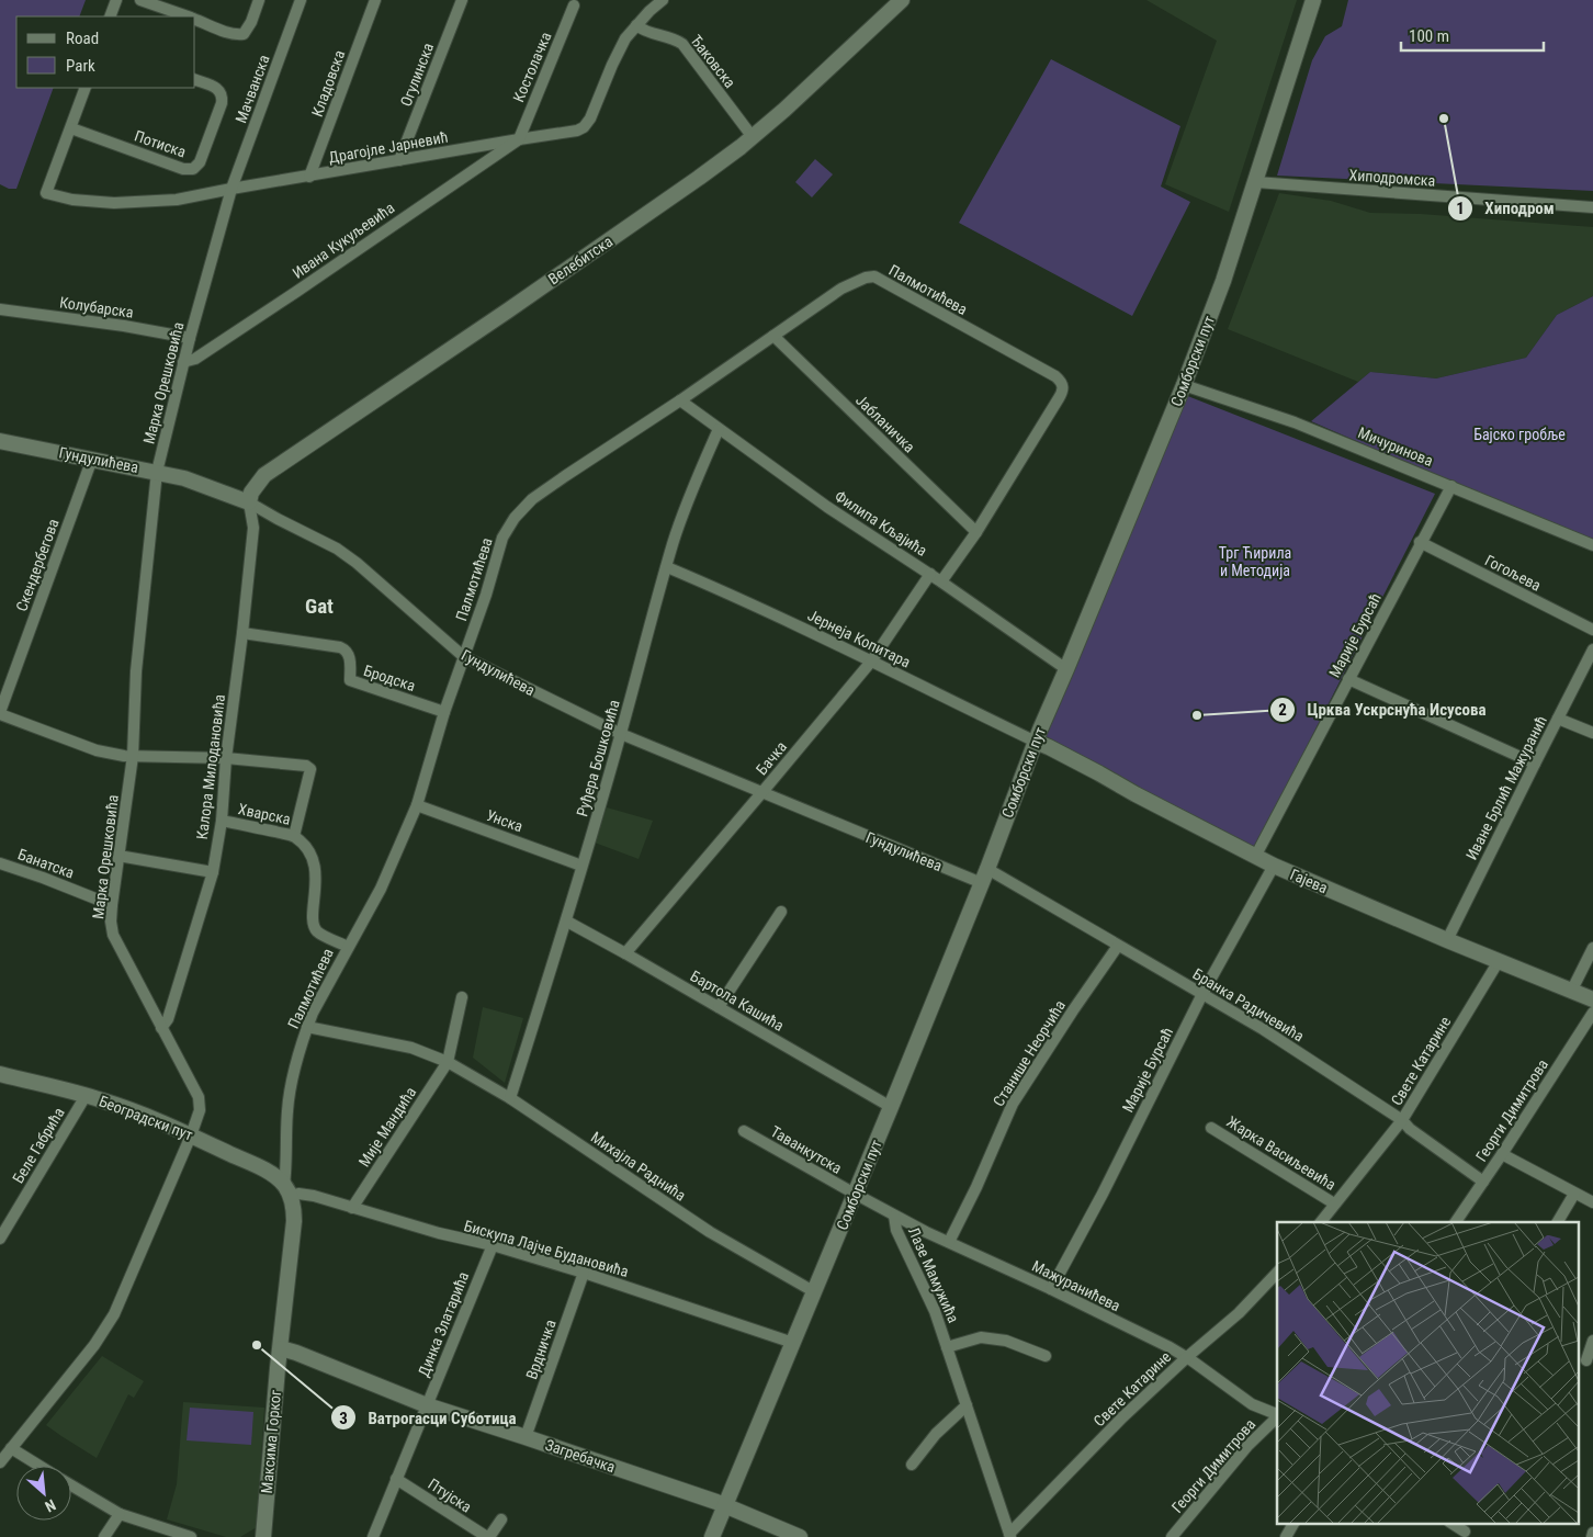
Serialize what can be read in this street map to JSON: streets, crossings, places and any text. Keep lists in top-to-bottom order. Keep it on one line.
{"streets":{"main road":["Велебитска","Сомборски пут","Гундулићева","Гајева","Београдски пут","Максима Горког","Загребачка"],"street":["Ђаковска","Костолачка","Огулинска","Кладовска","Мачванска","Потиска","Драгојле Јарневић","Хиподромска","Ивана Кукуљевића","Палмотићева","Колубарска","Марка Орешковића","Јабланичка","Мичуринова","Филипа Кљајића","Скендербегова","Гогољева","Марије Бурсаћ","Јернеја Копитара","Бродска","Руђера Бошковића","Бачка","Калора Милодановића","Иване Брлић Мажуранић","Хварска","Унска","Банатска","Бартола Кашића","Бранка Радичевића","Станише Неорчића","Свете Катарине","Георги Димитрова","Мије Мандића","Беле Габрића","Таванкутска","Жарка Васиљевића","Михајла Раднића","Бискупа Лајче Будановића","Лазе Мамужића","Мажуранићева","Динка Златарића","Врдничка","Птујска"]},"crossings":[["Ђаковска","Драгојле Јарневић"],["Ђаковска","Велебитска"],["Костолачка","Драгојле Јарневић"],["Костолачка","Ивана Кукуљевића"],["Огулинска","Драгојле Јарневић"],["Кладовска","Драгојле Јарневић"],["Мачванска","Драгојле Јарневић"],["Мачванска","Марка Орешковића"],["Потиска","Драгојле Јарневић"],["Драгојле Јарневић","Ивана Кукуљевића"],["Драгојле Јарневић","Марка Орешковића"],["Хиподромска","Сомборски пут"],["Ивана Кукуљевића","Марка Орешковића"],["Велебитска","Гундулићева"],["Велебитска","Калора Милодановића"],["Палмотићева","Јабланичка"],["Палмотићева","Гундулићева"],["Палмотићева","Филипа Кљајића"],["Палмотићева","Бродска"],["Палмотићева","Хварска"],["Палмотићева","Унска"],["Палмотићева","Београдски пут"],["Палмотићева","Михајла Раднића"],["Палмотићева","Бискупа Лајче Будановића"],["Палмотићева","Максима Горког"],["Колубарска","Марка Орешковића"],["Сомборски пут","Мичуринова"],["Сомборски пут","Гундулићева"],["Сомборски пут","Филипа Кљајића"],["Сомборски пут","Јернеја Копитара"],["Сомборски пут","Гајева"],["Сомборски пут","Бартола Кашића"],["Сомборски пут","Бранка Радичевића"],["Сомборски пут","Таванкутска"],["Сомборски пут","Михајла Раднића"],["Сомборски пут","Бискупа Лајче Будановића"],["Сомборски пут","Мажуранићева"],["Сомборски пут","Загребачка"],["Марка Орешковића","Гундулићева"],["Марка Орешковића","Калора Милодановића"],["Марка Орешковића","Банатска"],["Марка Орешковића","Београдски пут"],["Мичуринова","Марије Бурсаћ"],["Гундулићева","Скендербегова"],["Гундулићева","Руђера Бошковића"],["Гундулићева","Бачка"],["Гундулићева","Калора Милодановића"],["Гундулићева","Бранка Радичевића"],["Филипа Кљајића","Руђера Бошковића"],["Филипа Кљајића","Бачка"],["Гогољева","Марије Бурсаћ"],["Марије Бурсаћ","Гајева"],["Марије Бурсаћ","Бранка Радичевића"],["Марије Бурсаћ","Мажуранићева"],["Јернеја Копитара","Руђера Бошковића"],["Јернеја Копитара","Бачка"],["Јернеја Копитара","Гајева"],["Бродска","Калора Милодановића"],["Руђера Бошковића","Унска"],["Руђера Бошковића","Бартола Кашића"],["Руђера Бошковића","Михајла Раднића"],["Бачка","Бартола Кашића"],["Калора Милодановића","Хварска"],["Иване Брлић Мажуранић","Гајева"],["Гајева","Свете Катарине"],["Бранка Радичевића","Станише Неорчића"],["Бранка Радичевића","Свете Катарине"],["Бранка Радичевића","Георги Димитрова"],["Станише Неорчића","Мажуранићева"],["Свете Катарине","Жарка Васиљевића"],["Свете Катарине","Лазе Мамужића"],["Свете Катарине","Мажуранићева"],["Београдски пут","Беле Габрића"],["Београдски пут","Бискупа Лајче Будановића"],["Београдски пут","Максима Горког"],["Мије Мандића","Михајла Раднића"],["Мије Мандића","Бискупа Лајче Будановића"],["Таванкутска","Мажуранићева"],["Бискупа Лајче Будановића","Динка Златарића"],["Бискупа Лајче Будановића","Врдничка"],["Бискупа Лајче Будановића","Максима Горког"],["Лазе Мамужића","Мажуранићева"],["Динка Златарића","Загребачка"],["Динка Златарића","Птујска"],["Врдничка","Загребачка"],["Максима Горког","Загребачка"]],"districts":["Gat"],"parks":["Бајско гробље","Трг Ћирила и Методија"],"places":["Хиподром","Црква Ускрснућа Исусова","Ватрогасци Суботица"],"legend":["Road","Park"],"scale_bar":"100 m","north":"bottom right"}
